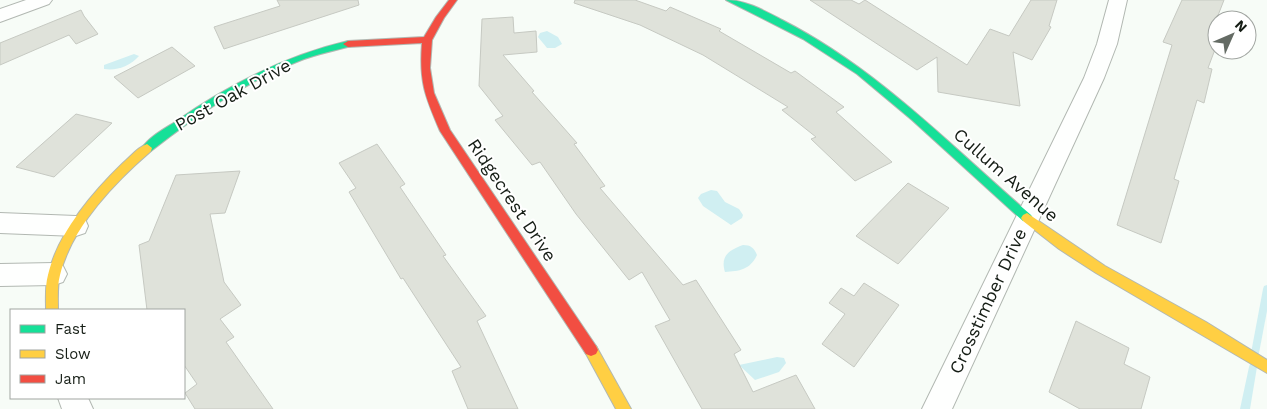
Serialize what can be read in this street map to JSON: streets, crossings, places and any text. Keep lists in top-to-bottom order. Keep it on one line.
{"streets":{"street":["Post Oak Drive","Cullum Avenue","Ridgecrest Drive","Crosstimber Drive"]},"crossings":[["Post Oak Drive","Ridgecrest Drive"],["Cullum Avenue","Crosstimber Drive"]],"legend":["Fast","Slow","Jam"],"north":"top right"}
